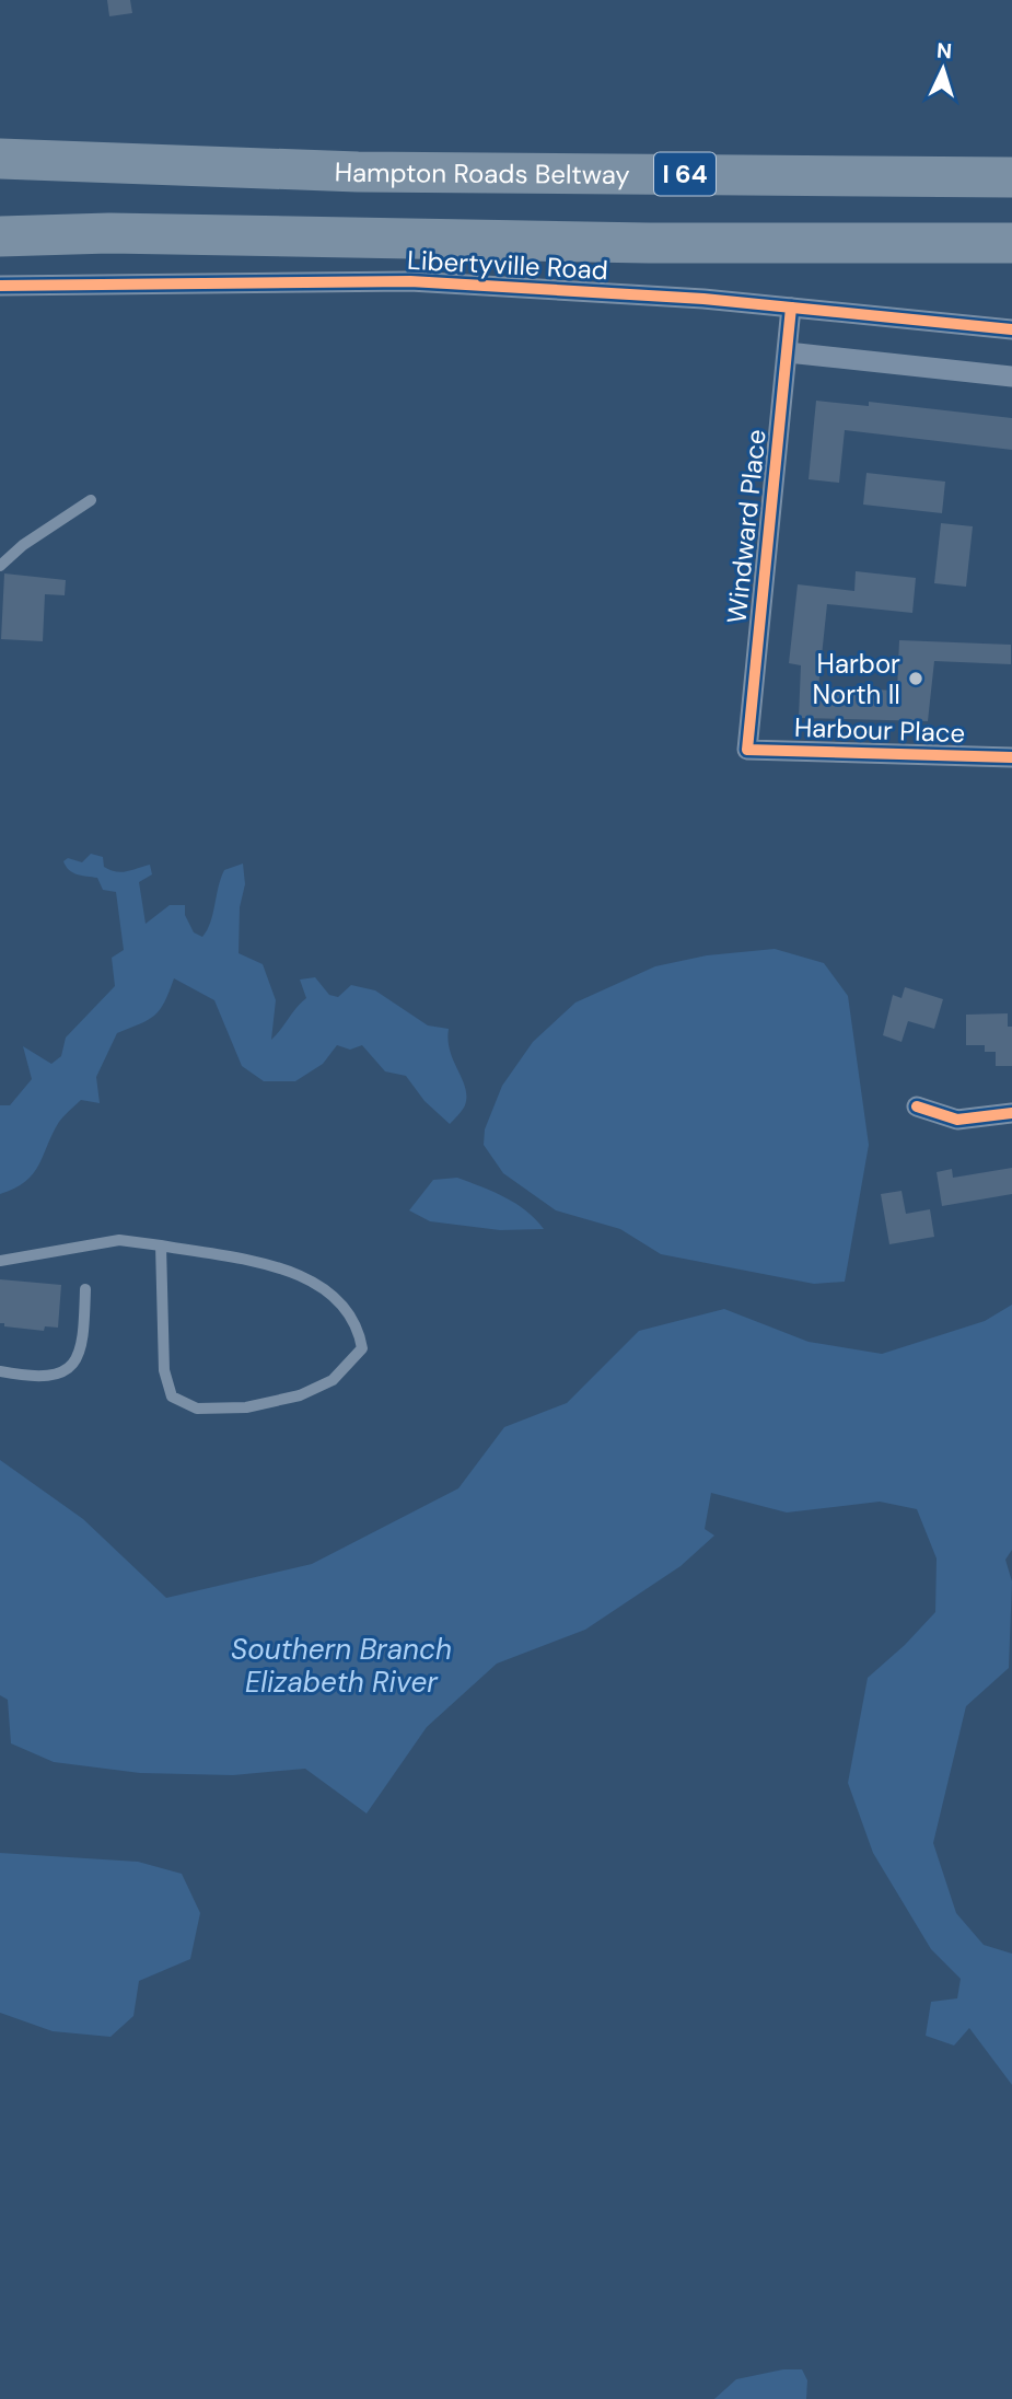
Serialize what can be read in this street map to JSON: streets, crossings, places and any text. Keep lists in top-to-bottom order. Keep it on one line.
{"streets":{"highway":["Hampton Roads Beltway","I 64"],"street":["Libertyville Road","Windward Place","Harbour Place"]},"crossings":[["Libertyville Road","Windward Place"],["Windward Place","Harbour Place"]],"water":["Southern Branch Elizabeth River"],"places":["Harbor North II"],"north":"top"}
